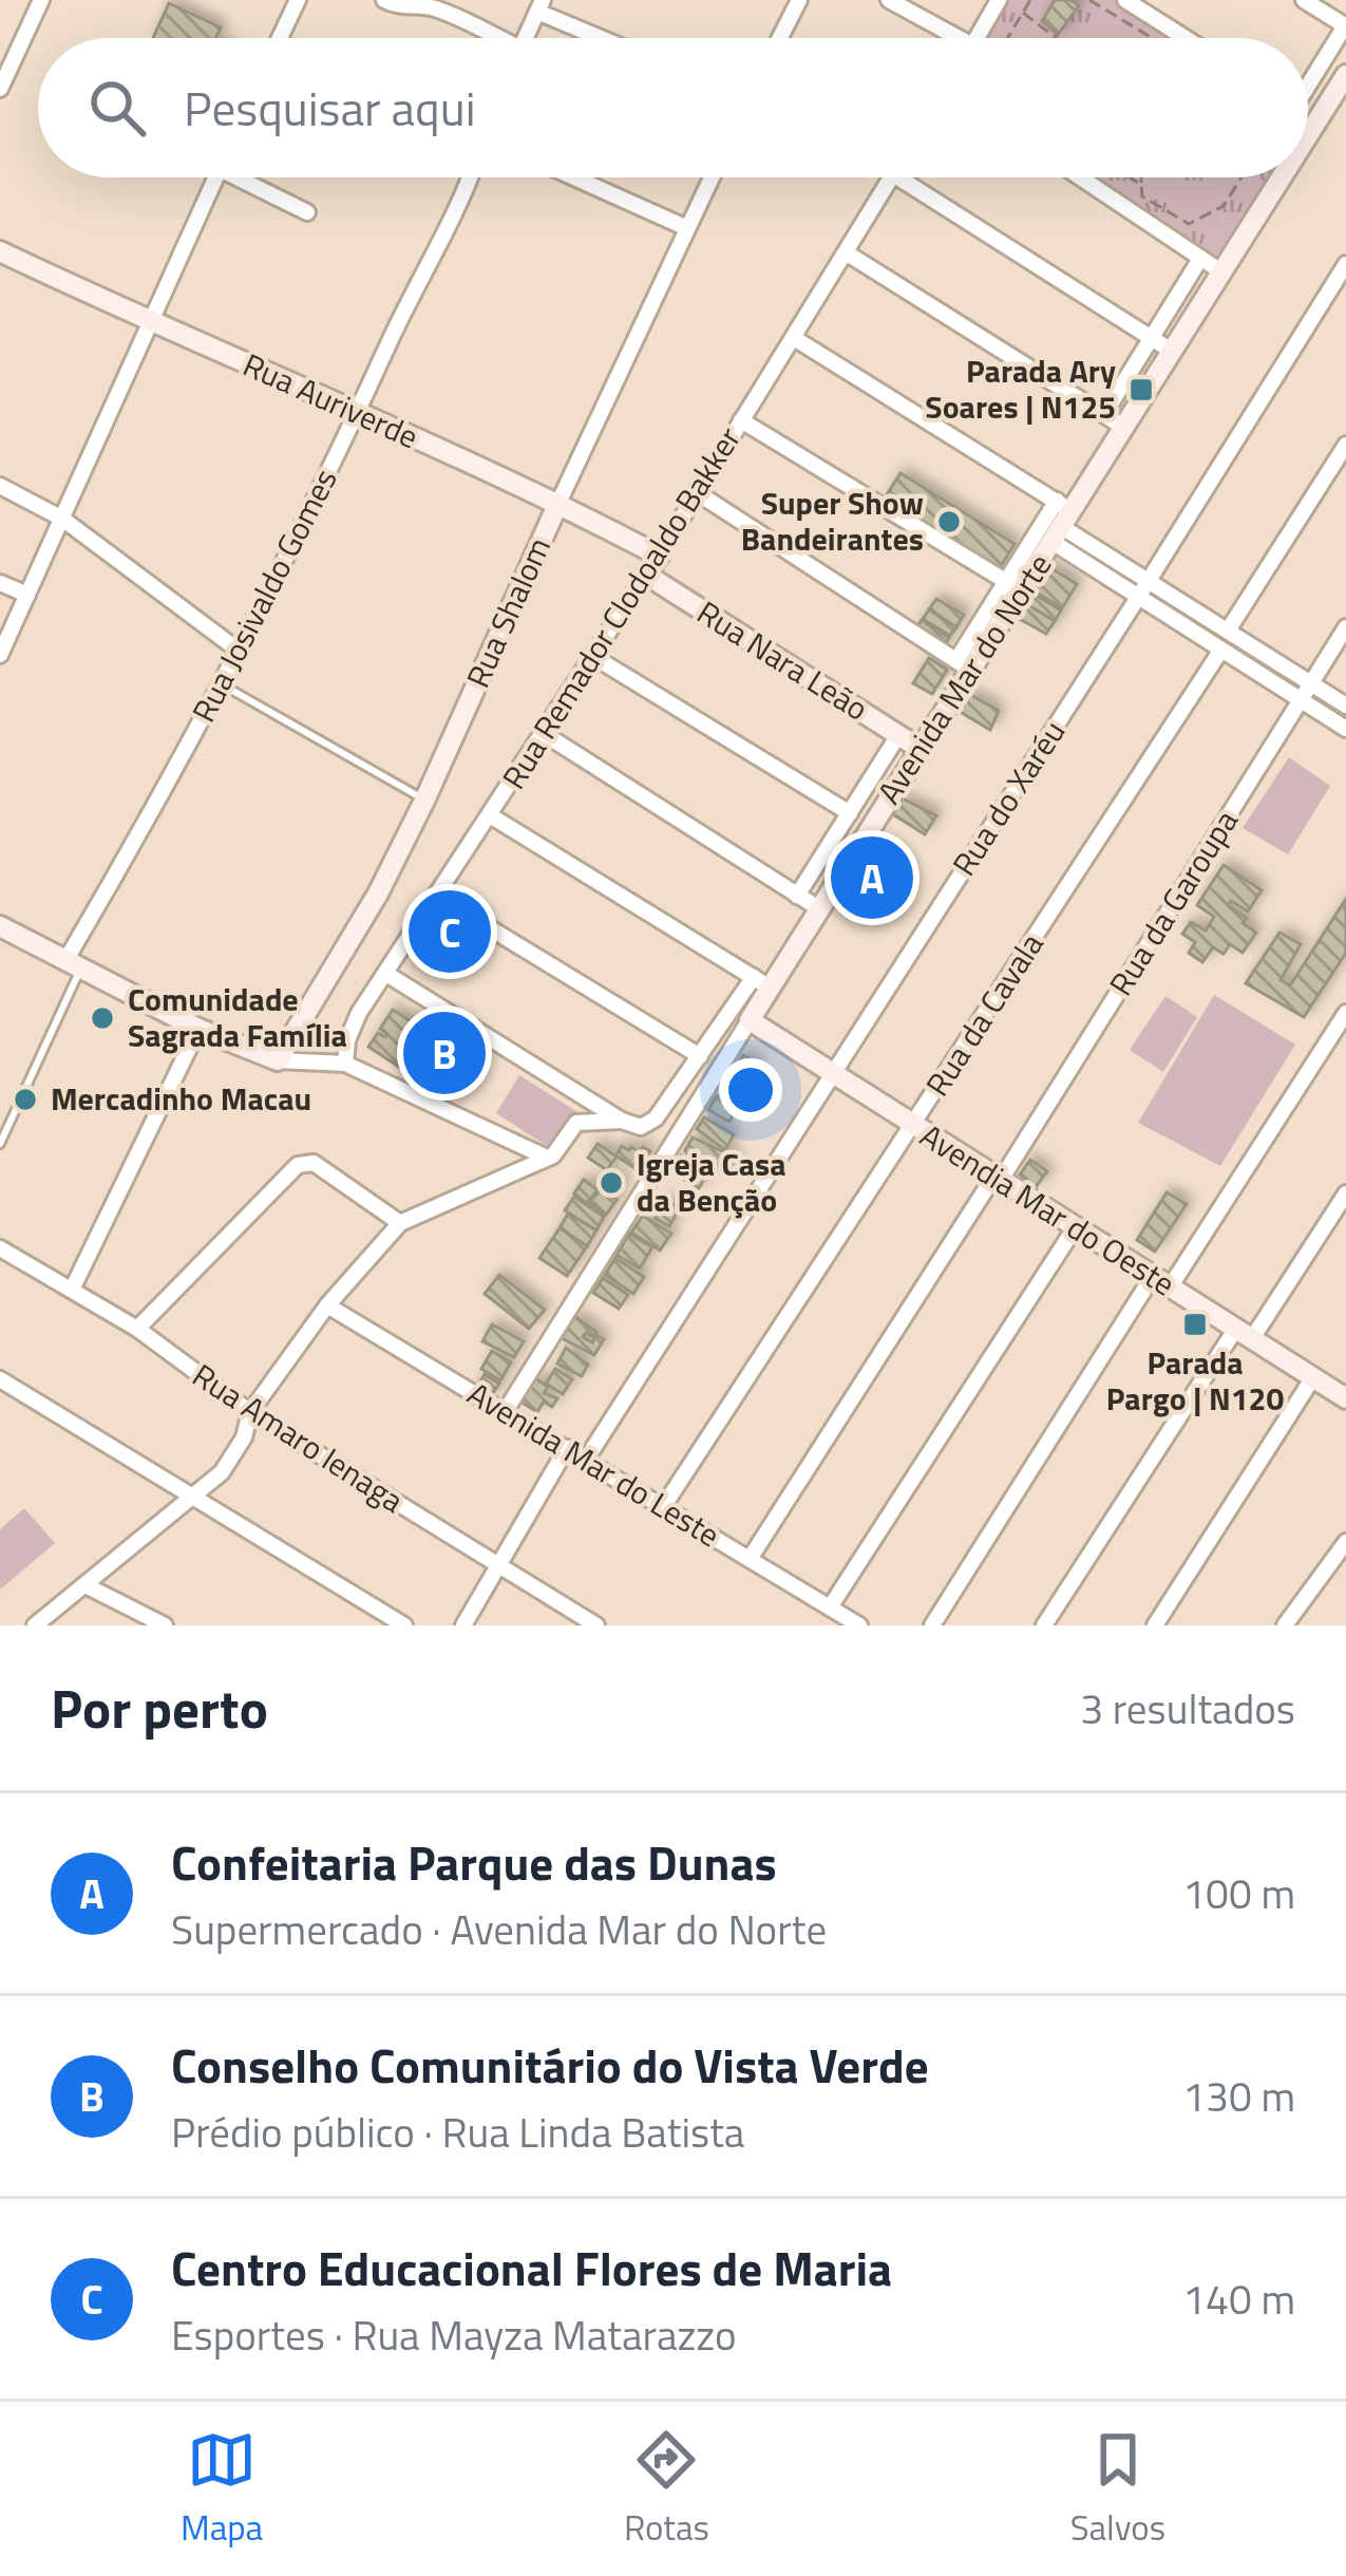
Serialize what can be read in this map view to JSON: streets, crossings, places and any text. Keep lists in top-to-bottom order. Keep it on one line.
{"streets":{"street":["Rua Auriverde","Rua Josivaldo Gomes","Rua Remador Clodoaldo Bakker","Rua Shalom","Rua Nara Leão","Avenida Mar do Norte","Rua do Xaréu","Rua da Garoupa","Rua da Cavala","Avendia Mar do Oeste","Rua Amaro Ienaga","Avenida Mar do Leste"]},"crossings":[["Rua Auriverde","Rua Josivaldo Gomes"],["Rua Auriverde","Rua Remador Clodoaldo Bakker"],["Rua Auriverde","Rua Shalom"],["Rua Remador Clodoaldo Bakker","Rua Nara Leão"],["Rua Nara Leão","Avenida Mar do Norte"],["Avenida Mar do Norte","Avendia Mar do Oeste"],["Avenida Mar do Norte","Avenida Mar do Leste"],["Rua do Xaréu","Avendia Mar do Oeste"],["Rua do Xaréu","Avenida Mar do Leste"],["Rua da Garoupa","Avendia Mar do Oeste"],["Rua da Garoupa","Avenida Mar do Leste"],["Rua da Cavala","Avendia Mar do Oeste"],["Rua da Cavala","Avenida Mar do Leste"]],"places":{"transit":["Parada Ary Soares | N125","Parada Pargo | N120"],"other":["Super Show Bandeirantes","Comunidade Sagrada Família","Mercadinho Macau","Igreja Casa da Benção"]},"page":{"search":"Pesquisar aqui","pins":["A","C","B"],"heading":["Por perto","3 resultados"],"list":[{"mark":"A","name":"Confeitaria Parque das Dunas","note":"Supermercado · Avenida Mar do Norte","value":"100 m"},{"mark":"B","name":"Conselho Comunitário do Vista Verde","note":"Prédio público · Rua Linda Batista","value":"130 m"},{"mark":"C","name":"Centro Educacional Flores de Maria","note":"Esportes · Rua Mayza Matarazzo","value":"140 m"}],"nav":["Mapa","Rotas","Salvos"]}}
